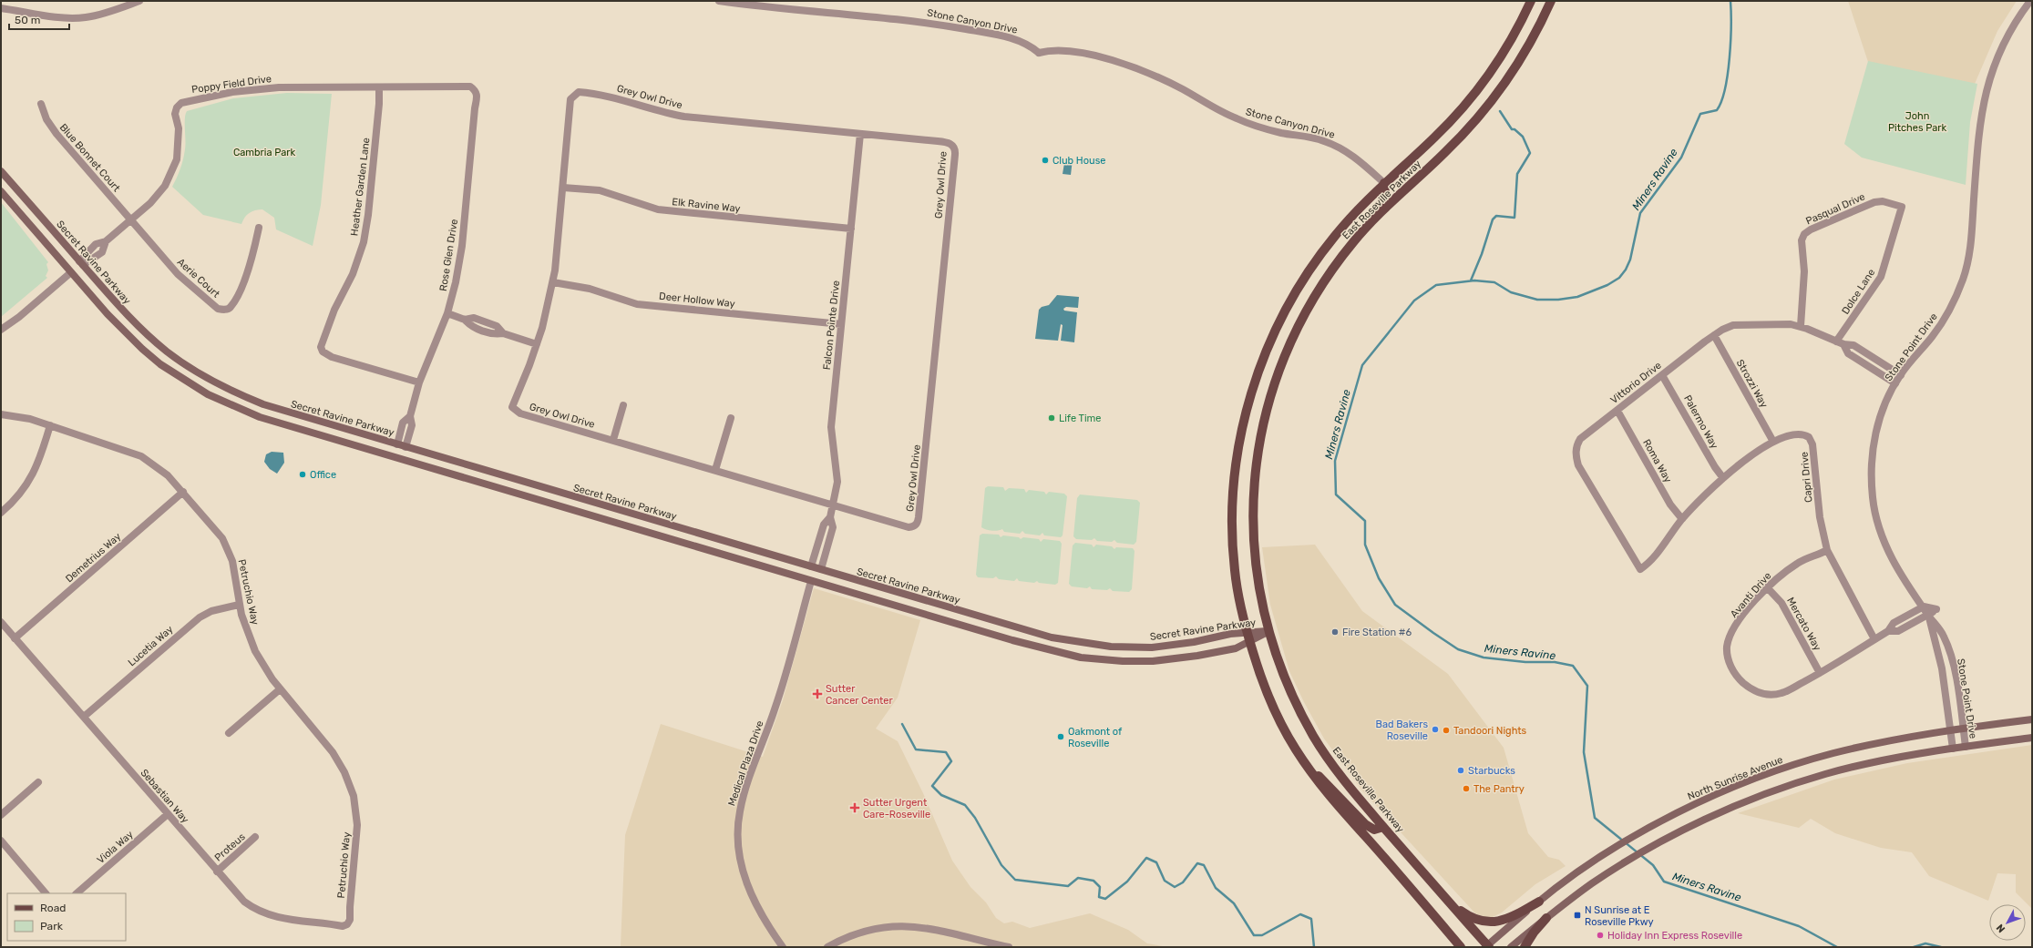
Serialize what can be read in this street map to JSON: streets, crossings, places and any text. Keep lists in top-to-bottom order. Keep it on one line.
{"streets":{"main road":["East Roseville Parkway","Secret Ravine Parkway","North Sunrise Avenue"],"street":["Stone Canyon Drive","Poppy Field Drive","Grey Owl Drive","Blue Bonnet Court","Heather Garden Lane","Elk Ravine Way","Pasqual Drive","Rose Glen Drive","Aerie Court","Dolce Lane","Deer Hollow Way","Falcon Pointe Drive","Stone Point Drive","Vittorio Drive","Strozzi Way","Palermo Way","Roma Way","Capri Drive","Demetrius Way","Petruchio Way","Avanti Drive","Mercato Way","Lucetia Way","Medical Plaza Drive","Sebastian Way","Viola Way","Proteus"]},"crossings":[["Stone Canyon Drive","East Roseville Parkway"],["Poppy Field Drive","Blue Bonnet Court"],["Poppy Field Drive","Heather Garden Lane"],["Poppy Field Drive","Rose Glen Drive"],["Poppy Field Drive","Secret Ravine Parkway"],["Poppy Field Drive","Aerie Court"],["Grey Owl Drive","Elk Ravine Way"],["Grey Owl Drive","Deer Hollow Way"],["Grey Owl Drive","Falcon Pointe Drive"],["Blue Bonnet Court","Aerie Court"],["Heather Garden Lane","Rose Glen Drive"],["East Roseville Parkway","Secret Ravine Parkway"],["East Roseville Parkway","North Sunrise Avenue"],["Elk Ravine Way","Falcon Pointe Drive"],["Pasqual Drive","Dolce Lane"],["Pasqual Drive","Vittorio Drive"],["Rose Glen Drive","Secret Ravine Parkway"],["Secret Ravine Parkway","Falcon Pointe Drive"],["Secret Ravine Parkway","Medical Plaza Drive"],["Dolce Lane","Vittorio Drive"],["Deer Hollow Way","Falcon Pointe Drive"],["Stone Point Drive","Vittorio Drive"],["Stone Point Drive","Avanti Drive"],["Stone Point Drive","North Sunrise Avenue"],["Vittorio Drive","Strozzi Way"],["Vittorio Drive","Palermo Way"],["Vittorio Drive","Roma Way"],["Vittorio Drive","Capri Drive"],["Strozzi Way","Capri Drive"],["Palermo Way","Capri Drive"],["Roma Way","Capri Drive"],["Capri Drive","Avanti Drive"],["Demetrius Way","Petruchio Way"],["Demetrius Way","Sebastian Way"],["Petruchio Way","Lucetia Way"],["Petruchio Way","Sebastian Way"],["Avanti Drive","Mercato Way"],["Lucetia Way","Sebastian Way"],["Sebastian Way","Viola Way"],["Sebastian Way","Proteus"]],"water":["Miners Ravine"],"parks":["John Pitches Park","Cambria Park"],"places":{"other":["Club House","Life Time","Office","Fire Station #6","Bad Bakers Roseville","Tandoori Nights","Oakmont of Roseville","Starbucks","The Pantry","Holiday Inn Express Roseville"],"health":["Sutter Cancer Center","Sutter Urgent Care-Roseville"],"transit":["N Sunrise at E Roseville Pkwy"]},"legend":["Road","Park"],"scale_bar":"50 m","north":"bottom left"}
